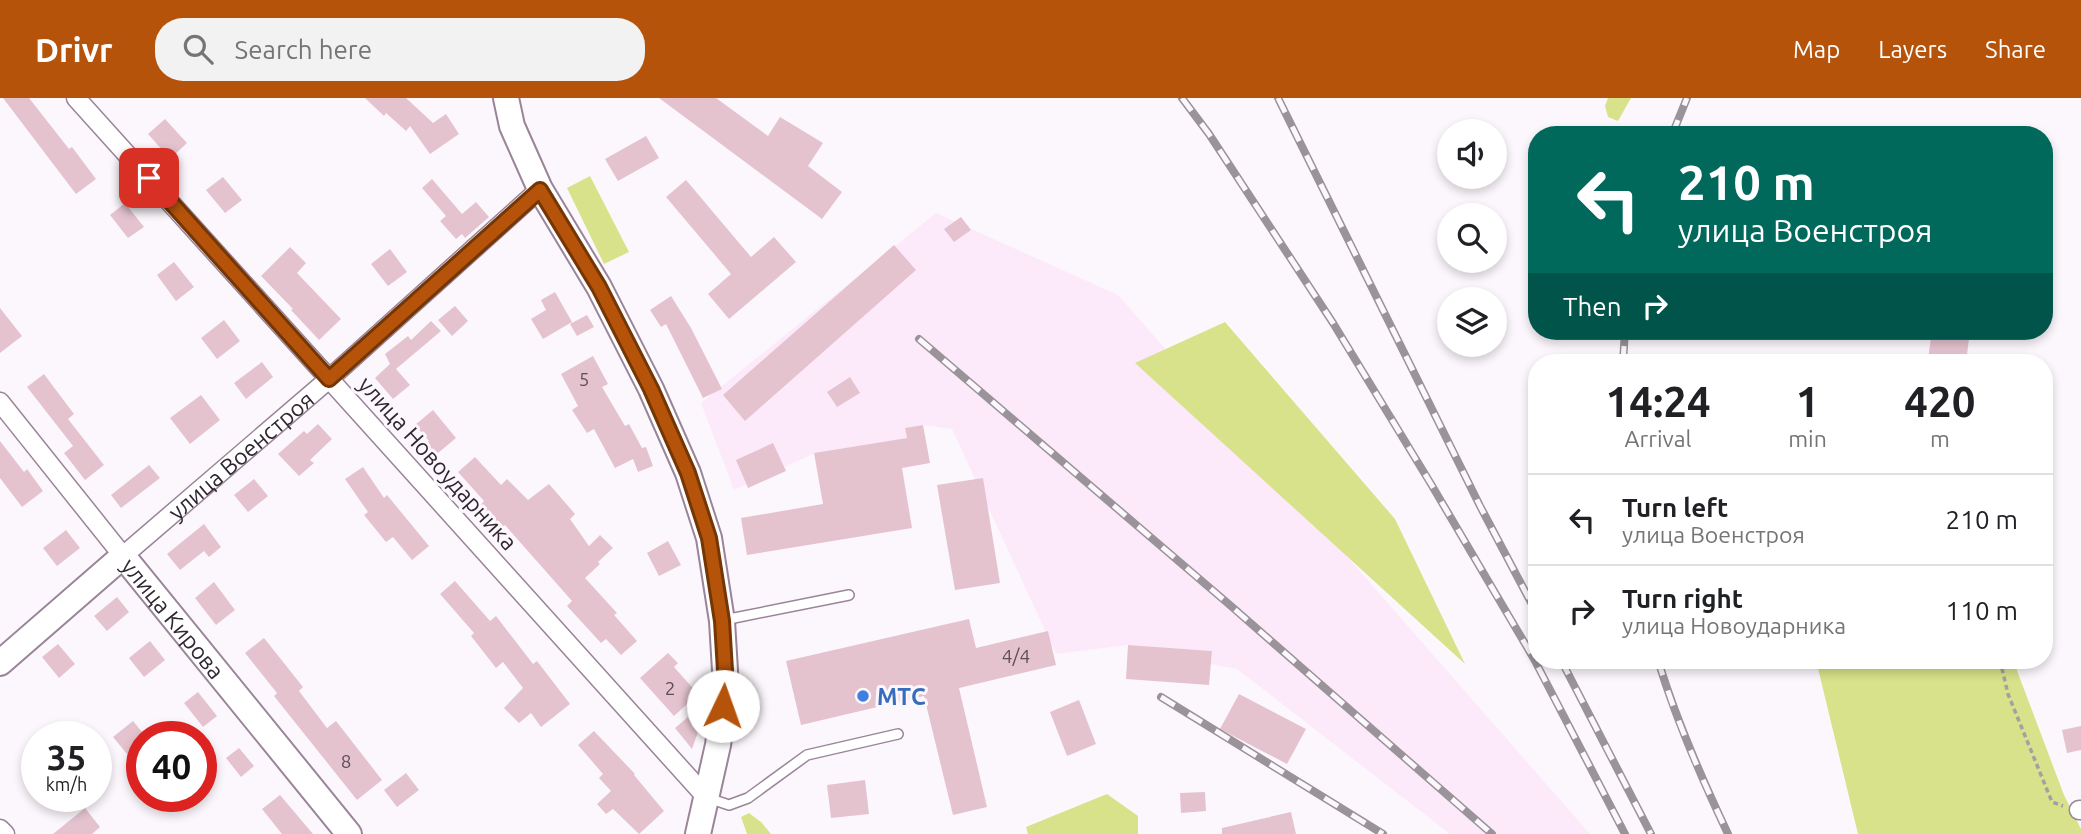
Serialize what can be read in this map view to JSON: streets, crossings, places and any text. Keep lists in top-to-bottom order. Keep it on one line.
{"streets":{"street":["улица Военстроя","улица Новоударника","улица Кирова"]},"crossings":[["улица Военстроя","улица Новоударника"],["улица Военстроя","улица Кирова"]],"places":["МТС"],"house_numbers":["5","4/4","2","8"],"page":{"header":"Drivr","search":"Search here","nav":["Map","Layers","Share"],"turn":["210 m","улица Военстроя"],"then":"Then","eta":["14:24","Arrival","1","min","420","m"],"list":[{"name":"Turn left","note":"улица Военстроя","value":"210 m"},{"name":"Turn right","note":"улица Новоударника","value":"110 m"}],"speed":"35 km/h","limit":"40"}}
